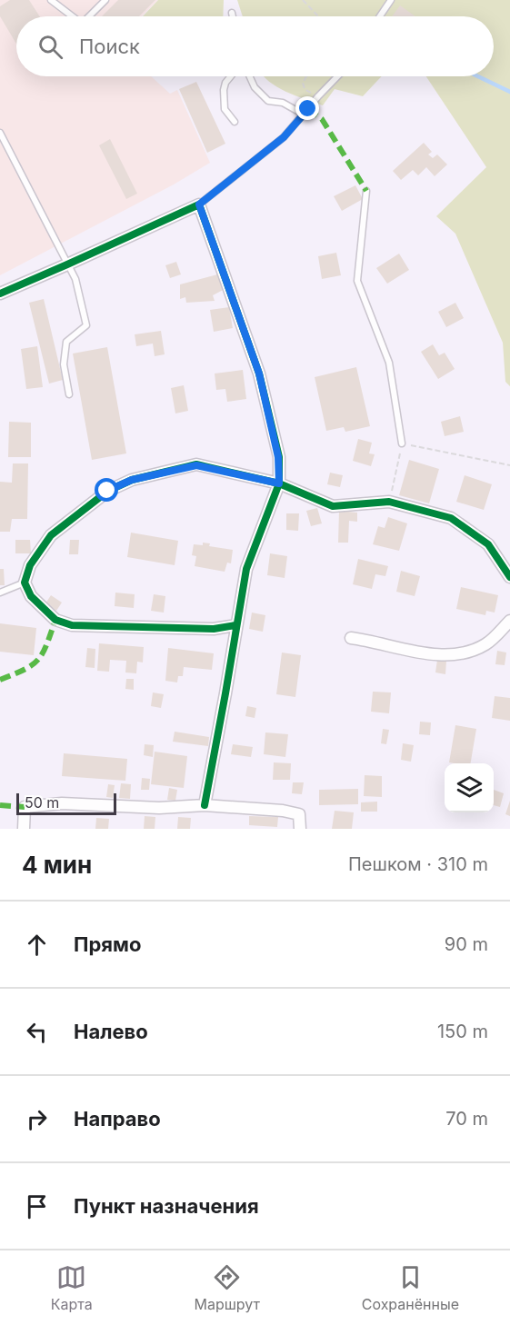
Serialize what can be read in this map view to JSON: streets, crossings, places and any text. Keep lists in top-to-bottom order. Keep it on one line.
{"scale_bar":"50 m","page":{"search":"Поиск","scale":"50 m","heading":["4 мин","Пешком · 310 m"],"list":[["Прямо","90 m"],["Налево","150 m"],["Направо","70 m"],"Пункт назначения"],"nav":["Карта","Маршрут","Сохранённые"]}}
